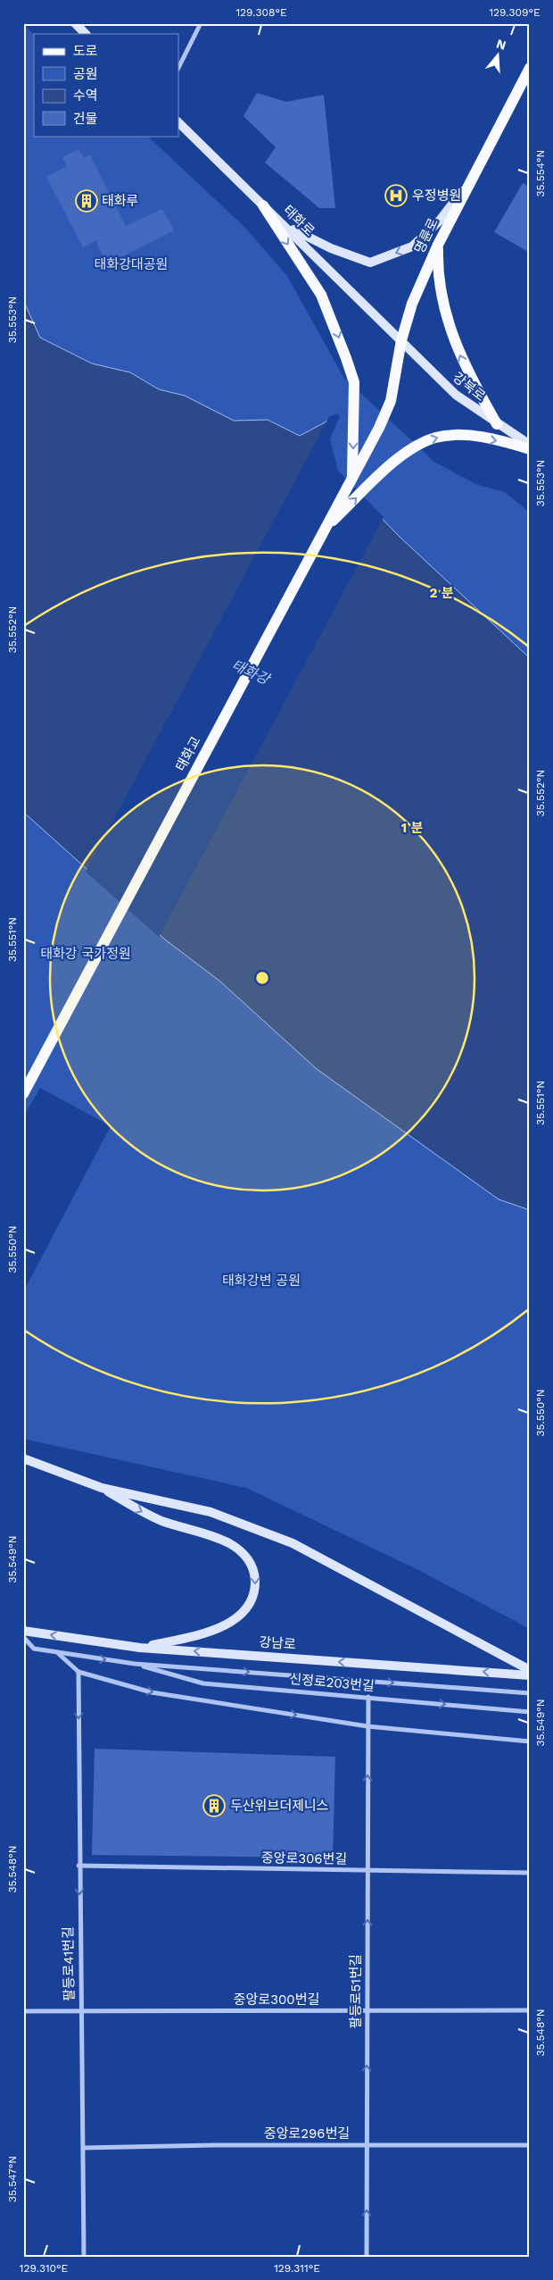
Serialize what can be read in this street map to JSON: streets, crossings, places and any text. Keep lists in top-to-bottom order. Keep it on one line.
{"streets":{"main road":["태화로","명륜로","강북로","태화교","강남로"],"street":["신정로203번길","중앙로306번길","팔등로41번길","팔등로51번길","중앙로300번길","중앙로296번길"]},"crossings":[["태화로","명륜로"],["태화로","강북로"],["명륜로","강북로"],["명륜로","태화교"],["신정로203번길","팔등로51번길"],["중앙로306번길","팔등로41번길"],["중앙로306번길","팔등로51번길"],["팔등로41번길","중앙로300번길"],["팔등로41번길","중앙로296번길"],["팔등로51번길","중앙로300번길"],["팔등로51번길","중앙로296번길"]],"one_way":["팔등로41번길","팔등로51번길"],"water":["태화강"],"parks":["태화강대공원","태화강 국가정원","태화강변 공원"],"places":{"hospital":["우정병원"],"building":["태화루","두산위브더제니스"]},"legend":["도로","공원","수역","건물"],"north":"top","coordinates":["129.308°E","129.309°E","35.554°N","35.553°N","35.552°N","35.551°N","35.550°N","35.549°N","35.548°N","35.547°N","129.310°E","129.311°E"],"rings":["2 분","1 분"]}
